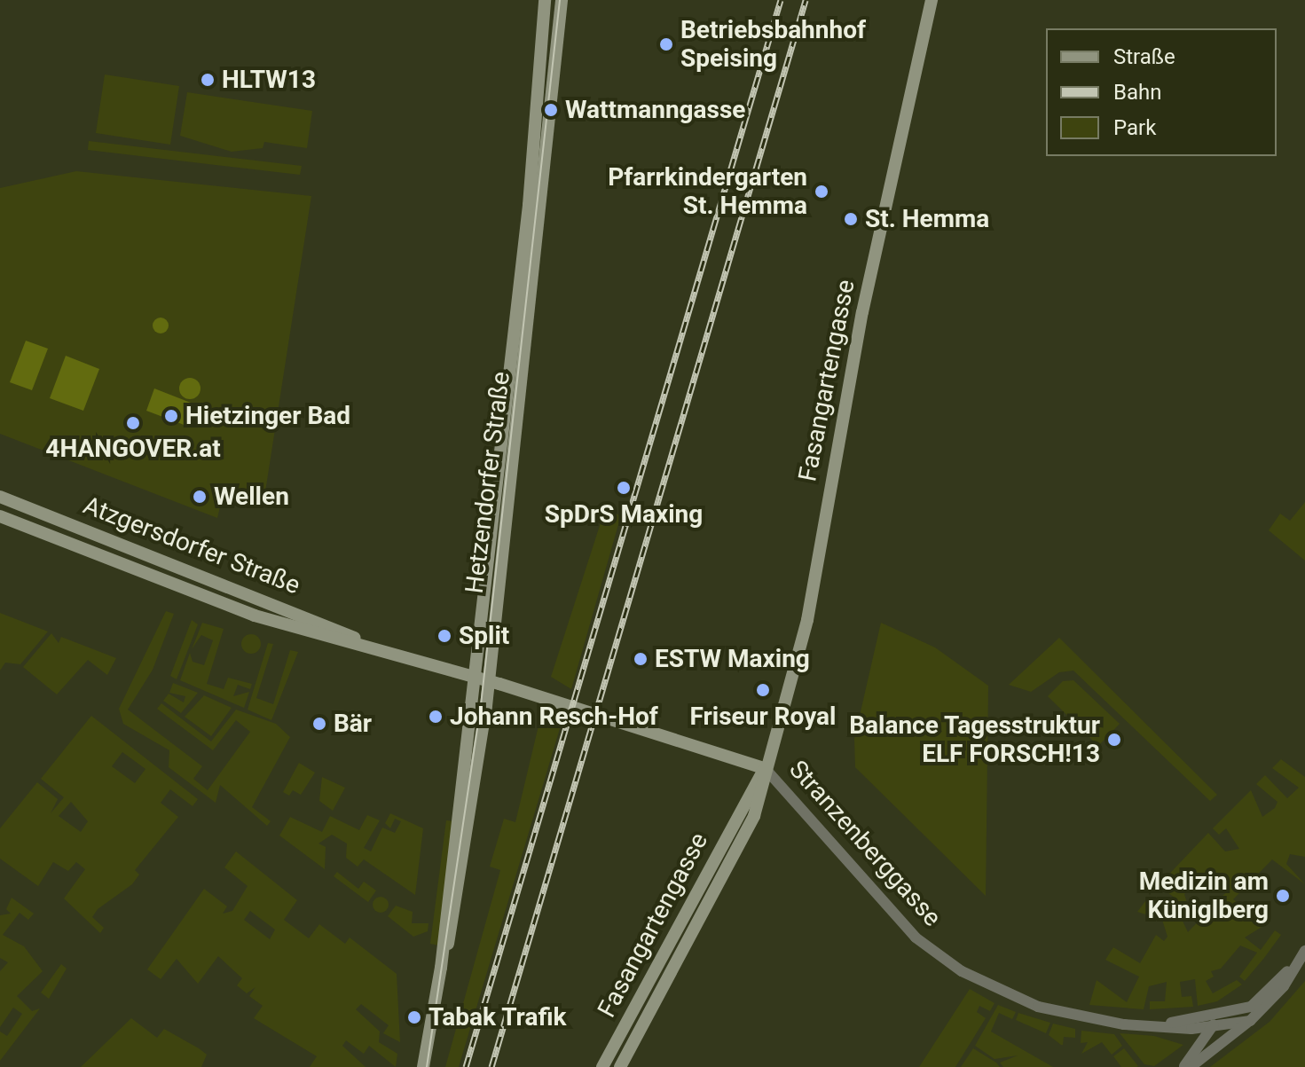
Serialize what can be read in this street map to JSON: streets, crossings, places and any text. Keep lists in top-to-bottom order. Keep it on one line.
{"streets":{"main road":["Fasangartengasse","Hetzendorfer Straße","Atzgersdorfer Straße","Stranzenberggasse"]},"crossings":[["Fasangartengasse","Stranzenberggasse"],["Hetzendorfer Straße","Atzgersdorfer Straße"],["Hetzendorfer Straße","Stranzenberggasse"]],"places":["Betriebsbahnhof Speising","HLTW13","Wattmanngasse","Pfarrkindergarten St. Hemma","St. Hemma","Hietzinger Bad","4HANGOVER.at","SpDrS Maxing","Wellen","Split","ESTW Maxing","Friseur Royal","Johann Resch-Hof","Bär","Balance Tagesstruktur ELF FORSCH!13","Medizin am Küniglberg","Tabak Trafik"],"legend":["Straße","Bahn","Park"]}
